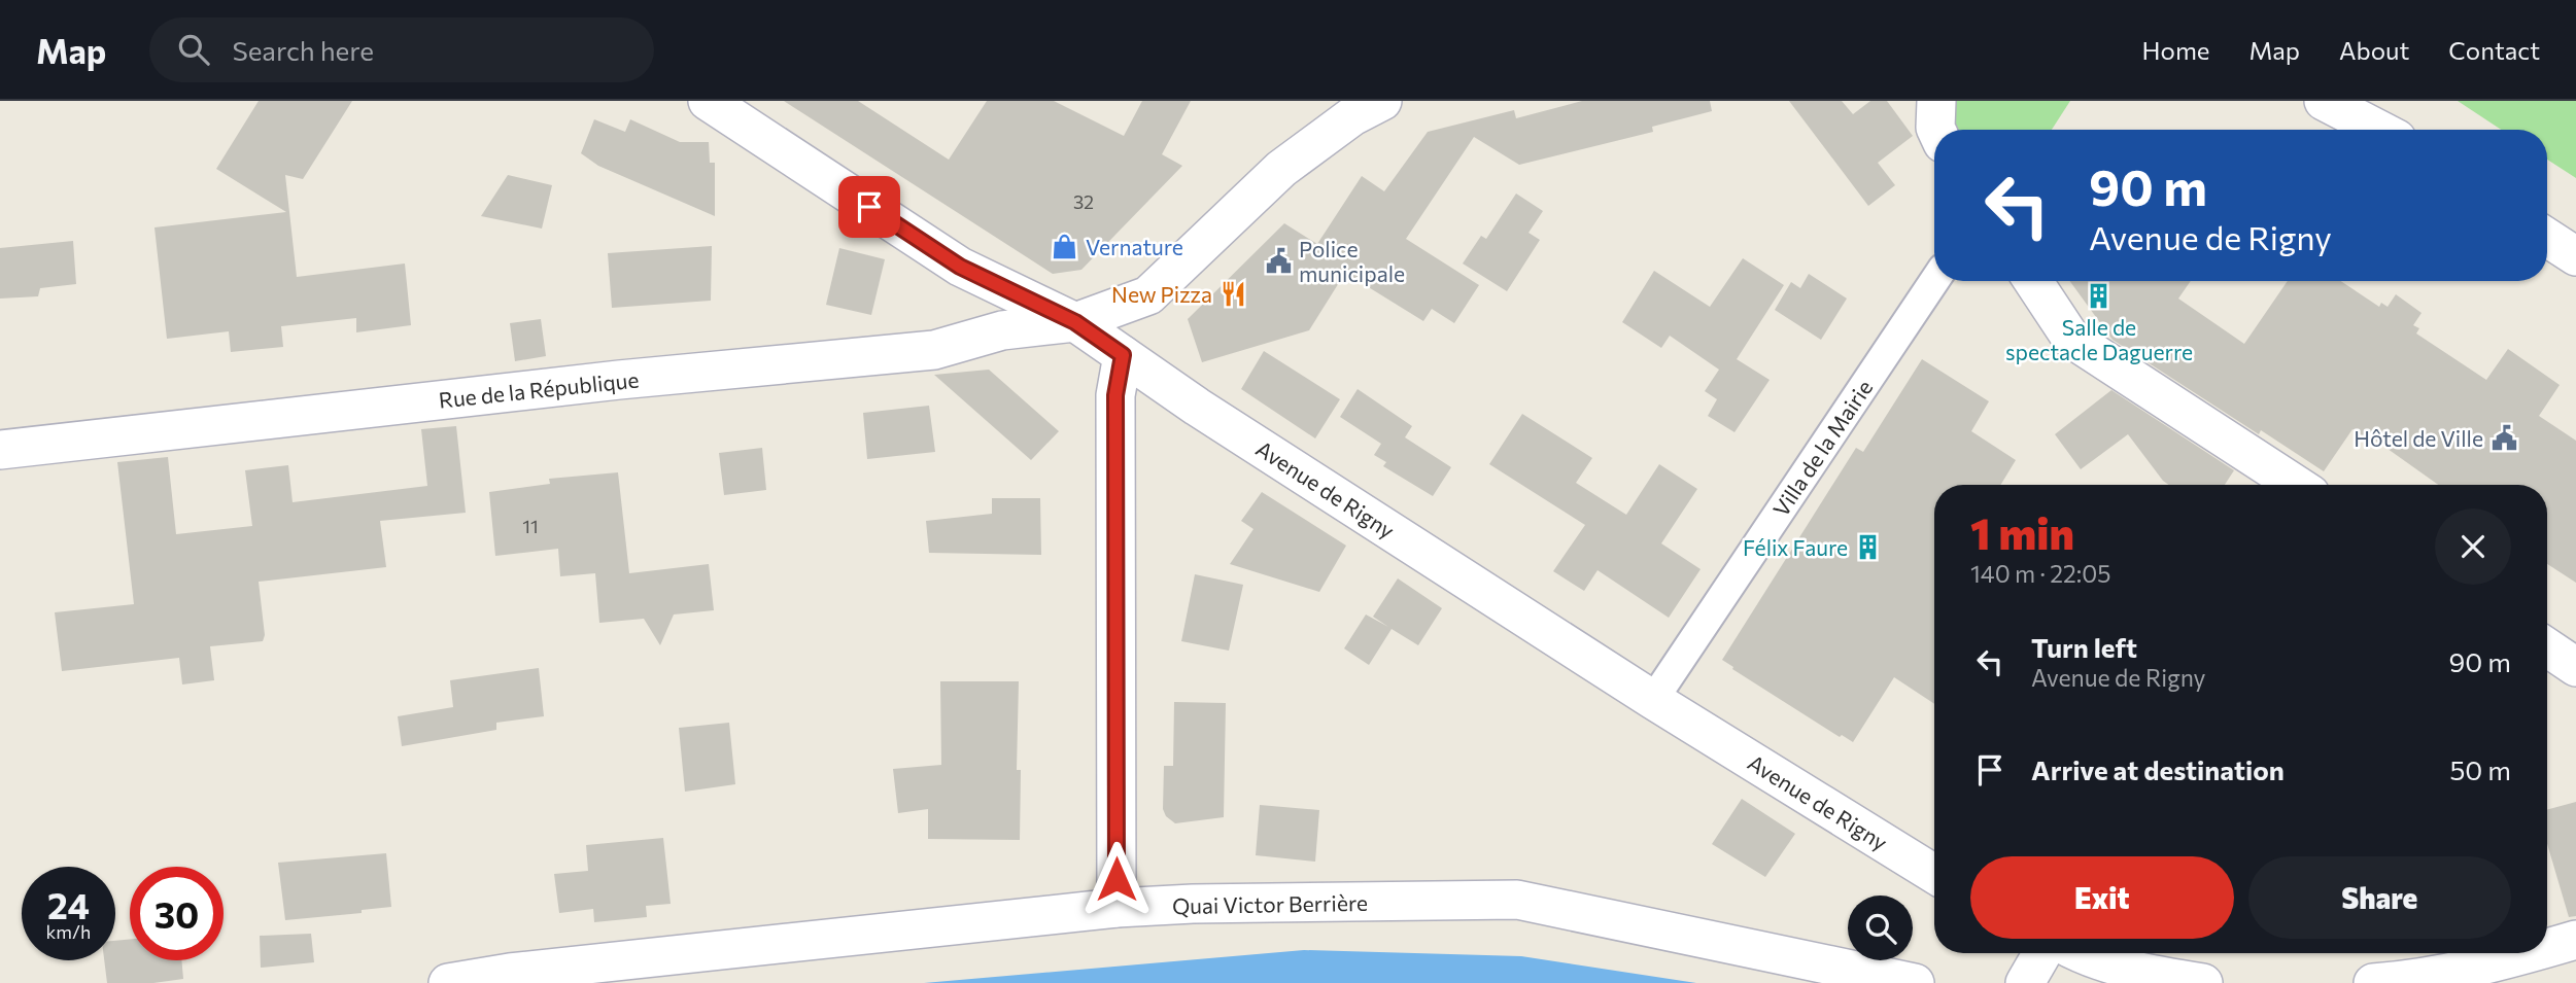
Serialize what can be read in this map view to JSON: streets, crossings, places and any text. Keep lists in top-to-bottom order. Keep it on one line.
{"streets":{"street":["Rue de la République","Villa de la Mairie","Avenue de Rigny","Quai Victor Berrière"]},"crossings":[["Rue de la République","Avenue de Rigny"],["Villa de la Mairie","Avenue de Rigny"]],"places":{"shop":["Vernature"],"public building":["Police municipale","Hôtel de Ville"],"restaurant":["New Pizza"],"building":["Salle de spectacle Daguerre","Félix Faure"]},"house_numbers":["32","11"],"page":{"header":"Map","search":"Search here","nav":["Home","Map","About","Contact"],"turn":["90 m","Avenue de Rigny"],"heading":["1 min","140 m · 22:05"],"list":[{"name":"Turn left","note":"Avenue de Rigny","value":"90 m"},{"name":"Arrive at destination","value":"50 m"}],"buttons":["Exit","Share"],"speed":"24 km/h","limit":"30"}}
